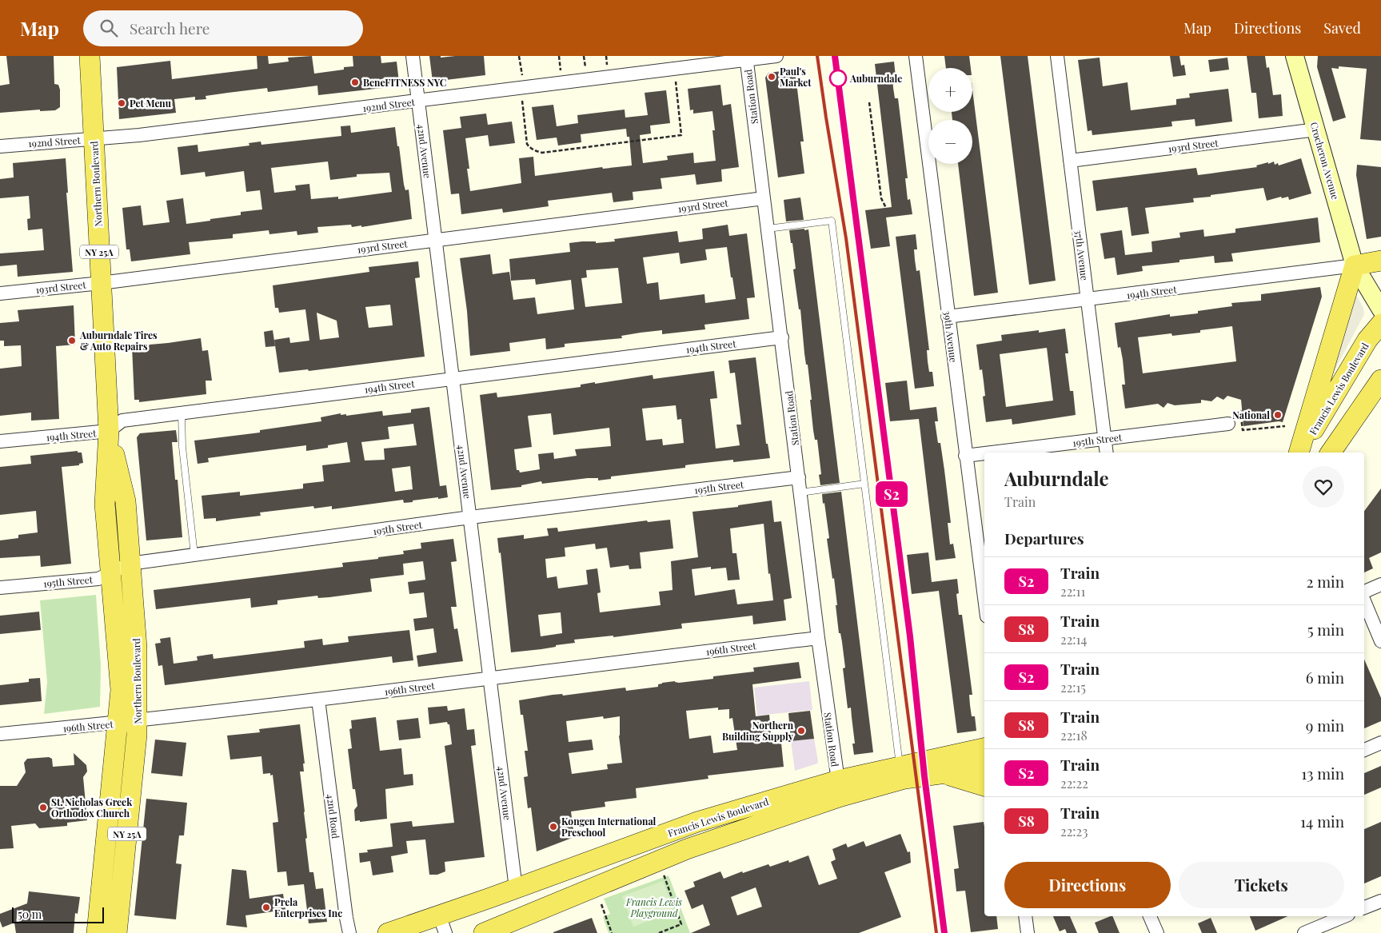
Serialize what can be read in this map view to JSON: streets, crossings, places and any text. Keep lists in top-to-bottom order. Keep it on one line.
{"streets":{"main road":["Northern Boulevard","NY 25A","Francis Lewis Boulevard"],"street":["Station Road","192nd Street","193rd Street","42nd Avenue","Crocheron Avenue","37th Avenue","194th Street","39th Avenue","195th Street","196th Street","42nd Road"]},"crossings":[["Station Road","192nd Street"],["Station Road","193rd Street"],["Station Road","194th Street"],["Station Road","Francis Lewis Boulevard"],["Station Road","195th Street"],["Station Road","196th Street"],["192nd Street","42nd Avenue"],["192nd Street","Northern Boulevard"],["193rd Street","42nd Avenue"],["193rd Street","Crocheron Avenue"],["193rd Street","Northern Boulevard"],["193rd Street","37th Avenue"],["42nd Avenue","194th Street"],["42nd Avenue","Francis Lewis Boulevard"],["42nd Avenue","195th Street"],["42nd Avenue","196th Street"],["Crocheron Avenue","194th Street"],["Northern Boulevard","194th Street"],["Northern Boulevard","195th Street"],["Northern Boulevard","196th Street"],["37th Avenue","194th Street"],["37th Avenue","195th Street"],["194th Street","39th Avenue"],["39th Avenue","195th Street"],["196th Street","42nd Road"]],"parks":["Francis Lewis Playground"],"places":["Paul's Market","Auburndale","BeneFITNESS NYC","Pet Menu","Auburndale Tires & Auto Repairs","National","Northern Building Supply","St. Nicholas Greek Orthodox Church","Kongen International Preschool","Prela Enterprises Inc"],"scale_bar":"50 m","page":{"header":"Map","search":"Search here","nav":["Map","Directions","Saved"],"on_map":"S2","map_buttons":["+","−"],"heading":[["Auburndale","Train"],"Departures"],"list":[{"mark":"S2","name":"Train","note":"22:11","value":"2 min"},{"mark":"S8","name":"Train","note":"22:14","value":"5 min"},{"mark":"S2","name":"Train","note":"22:15","value":"6 min"},{"mark":"S8","name":"Train","note":"22:18","value":"9 min"},{"mark":"S2","name":"Train","note":"22:22","value":"13 min"},{"mark":"S8","name":"Train","note":"22:23","value":"14 min"}],"buttons":["Directions","Tickets"],"scale":"50 m"}}
